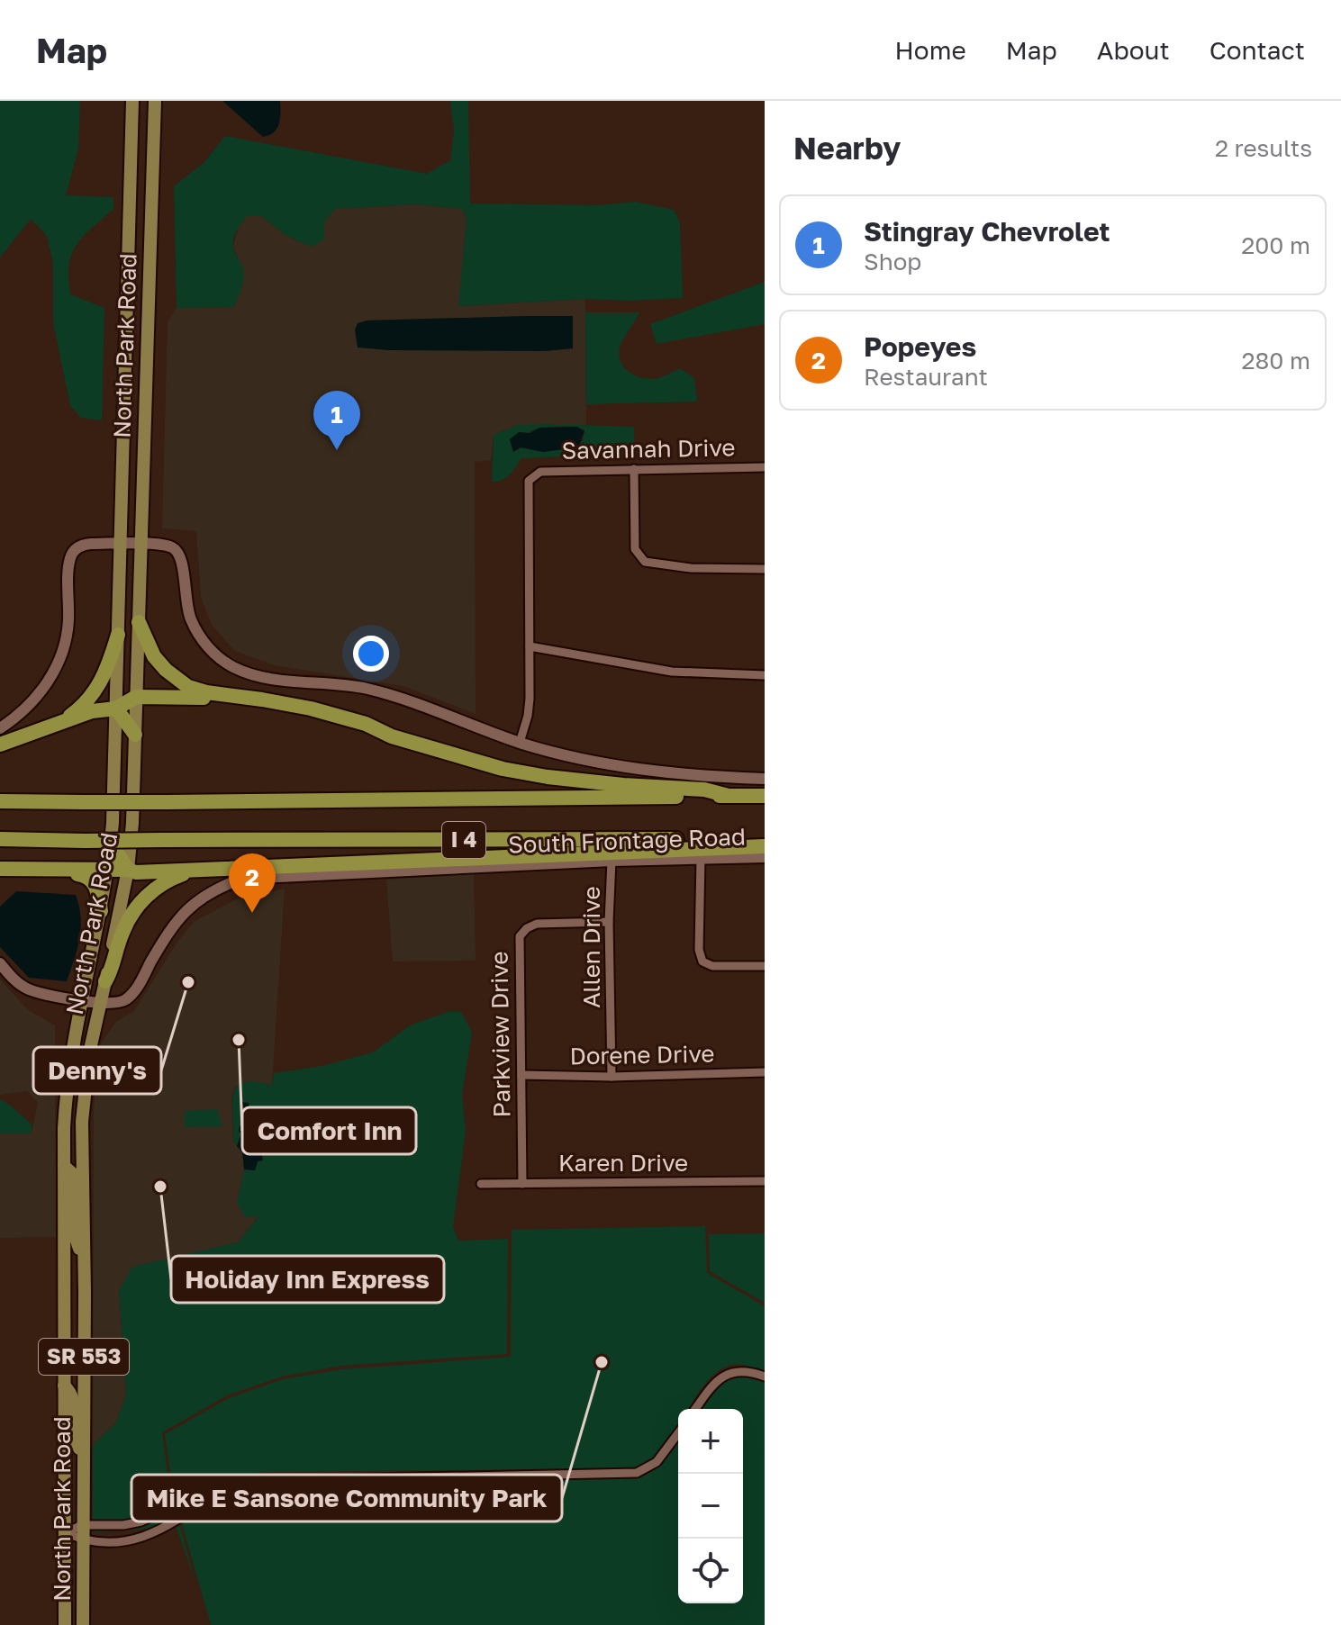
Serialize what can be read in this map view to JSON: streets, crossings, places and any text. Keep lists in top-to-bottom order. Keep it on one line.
{"streets":{"highway":["I 4"],"main road":["North Park Road","SR 553"],"street":["Savannah Drive","South Frontage Road","Allen Drive","Parkview Drive","Dorene Drive","Karen Drive"]},"crossings":[["North Park Road","South Frontage Road"],["South Frontage Road","Allen Drive"],["Allen Drive","Parkview Drive"],["Allen Drive","Dorene Drive"],["Parkview Drive","Dorene Drive"],["Parkview Drive","Karen Drive"]],"places":["Denny's","Comfort Inn","Holiday Inn Express","Mike E Sansone Community Park"],"page":{"header":"Map","nav":["Home","Map","About","Contact"],"heading":["Nearby","2 results"],"list":[{"mark":"1","name":"Stingray Chevrolet","note":"Shop","value":"200 m"},{"mark":"2","name":"Popeyes","note":"Restaurant","value":"280 m"}],"pins":["1","2"],"map_buttons":["+","−"]}}
